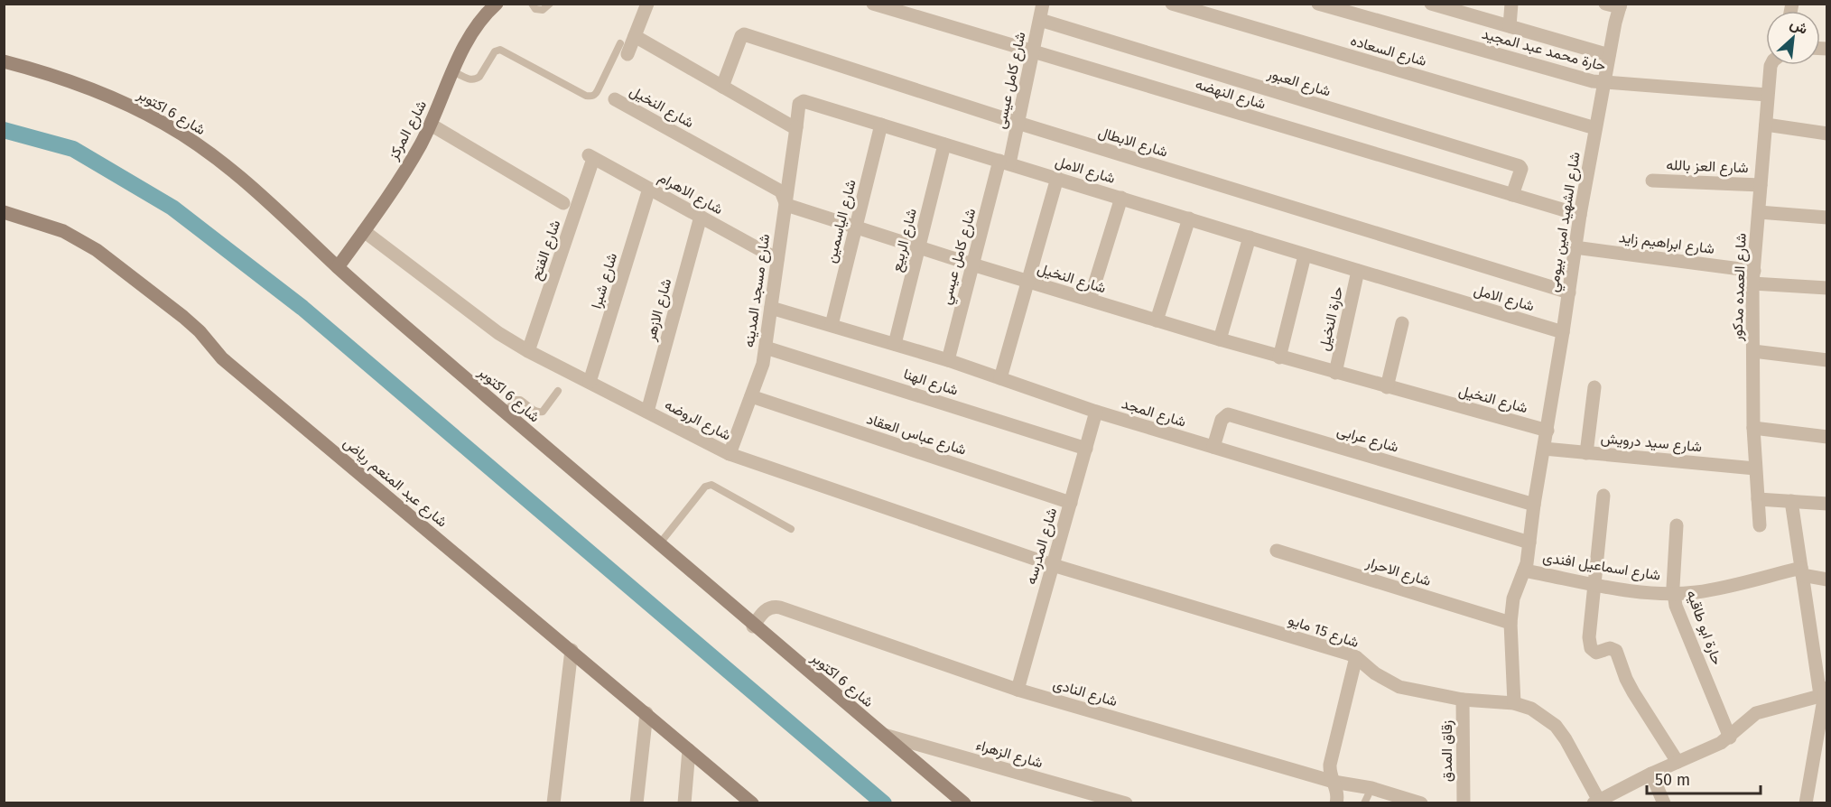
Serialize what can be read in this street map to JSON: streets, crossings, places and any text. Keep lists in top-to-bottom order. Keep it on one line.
{"streets":{"main road":["شارع 6 اكتوبر","شارع المركز","شارع عبد المنعم رياض"],"street":["حارة محمد عبد المجيد","شارع السعاده","شارع كامل عيسى","شارع العبور","شارع النهضه","شارع النخيل","شارع الابطال","شارع العز بالله","شارع الامل","شارع الاهرام","شارع الياسمين","شارع الشهيد امين بيومي","شارع الربيع","شارع ابراهيم زايد","شارع الفتح","شارع كامل عيسي","شارع شبرا","شارع العمده مدكور","شارع مسجد المدينه","شارع الازهر","حارة النخيل","شارع الهنا","شارع المجد","شارع الروضه","شارع عباس العقاد","شارع عرابى","شارع سيد درويش","شارع المدرسه","شارع اسماعيل افندى","شارع الاحرار","حارة ابو طاقيه","شارع 15 مايو","شارع النادى","زقاق المدق","شارع الزهراء"]},"crossings":[["حارة محمد عبد المجيد","شارع الشهيد امين بيومي"],["حارة محمد عبد المجيد","شارع العمده مدكور"],["شارع السعاده","شارع الشهيد امين بيومي"],["شارع كامل عيسى","شارع العبور"],["شارع كامل عيسى","شارع النهضه"],["شارع كامل عيسى","شارع الابطال"],["شارع كامل عيسى","شارع الامل"],["شارع كامل عيسى","شارع كامل عيسي"],["شارع العبور","شارع النهضه"],["شارع النهضه","شارع الشهيد امين بيومي"],["شارع النخيل","شارع الياسمين"],["شارع النخيل","شارع الشهيد امين بيومي"],["شارع النخيل","شارع الربيع"],["شارع النخيل","شارع كامل عيسي"],["شارع النخيل","شارع مسجد المدينه"],["شارع النخيل","حارة النخيل"],["شارع 6 اكتوبر","شارع المركز"],["شارع 6 اكتوبر","شارع النادى"],["شارع 6 اكتوبر","شارع الزهراء"],["شارع المركز","شارع الروضه"],["شارع الابطال","شارع الشهيد امين بيومي"],["شارع العز بالله","شارع العمده مدكور"],["شارع الامل","شارع الياسمين"],["شارع الامل","شارع الشهيد امين بيومي"],["شارع الامل","شارع الربيع"],["شارع الامل","شارع كامل عيسي"],["شارع الامل","شارع مسجد المدينه"],["شارع الامل","حارة النخيل"],["شارع الاهرام","شارع الفتح"],["شارع الاهرام","شارع شبرا"],["شارع الاهرام","شارع مسجد المدينه"],["شارع الاهرام","شارع الازهر"],["شارع الياسمين","شارع المجد"],["شارع الشهيد امين بيومي","شارع ابراهيم زايد"],["شارع الشهيد امين بيومي","شارع المجد"],["شارع الشهيد امين بيومي","شارع عرابى"],["شارع الشهيد امين بيومي","شارع سيد درويش"],["شارع الشهيد امين بيومي","شارع اسماعيل افندى"],["شارع الشهيد امين بيومي","شارع الاحرار"],["شارع الشهيد امين بيومي","شارع 15 مايو"],["شارع الربيع","شارع المجد"],["شارع ابراهيم زايد","شارع العمده مدكور"],["شارع الفتح","شارع الروضه"],["شارع كامل عيسي","شارع المجد"],["شارع شبرا","شارع الروضه"],["شارع العمده مدكور","شارع سيد درويش"],["شارع مسجد المدينه","شارع الهنا"],["شارع مسجد المدينه","شارع المجد"],["شارع مسجد المدينه","شارع الروضه"],["شارع مسجد المدينه","شارع عباس العقاد"],["شارع الازهر","شارع الروضه"],["شارع الهنا","شارع المدرسه"],["شارع المجد","شارع عرابى"],["شارع المجد","شارع المدرسه"],["شارع الروضه","شارع المدرسه"],["شارع الروضه","شارع 15 مايو"],["شارع عباس العقاد","شارع المدرسه"],["شارع المدرسه","شارع 15 مايو"],["شارع المدرسه","شارع النادى"],["شارع اسماعيل افندى","حارة ابو طاقيه"],["شارع 15 مايو","زقاق المدق"]],"scale_bar":"50 m","north":"top right"}
